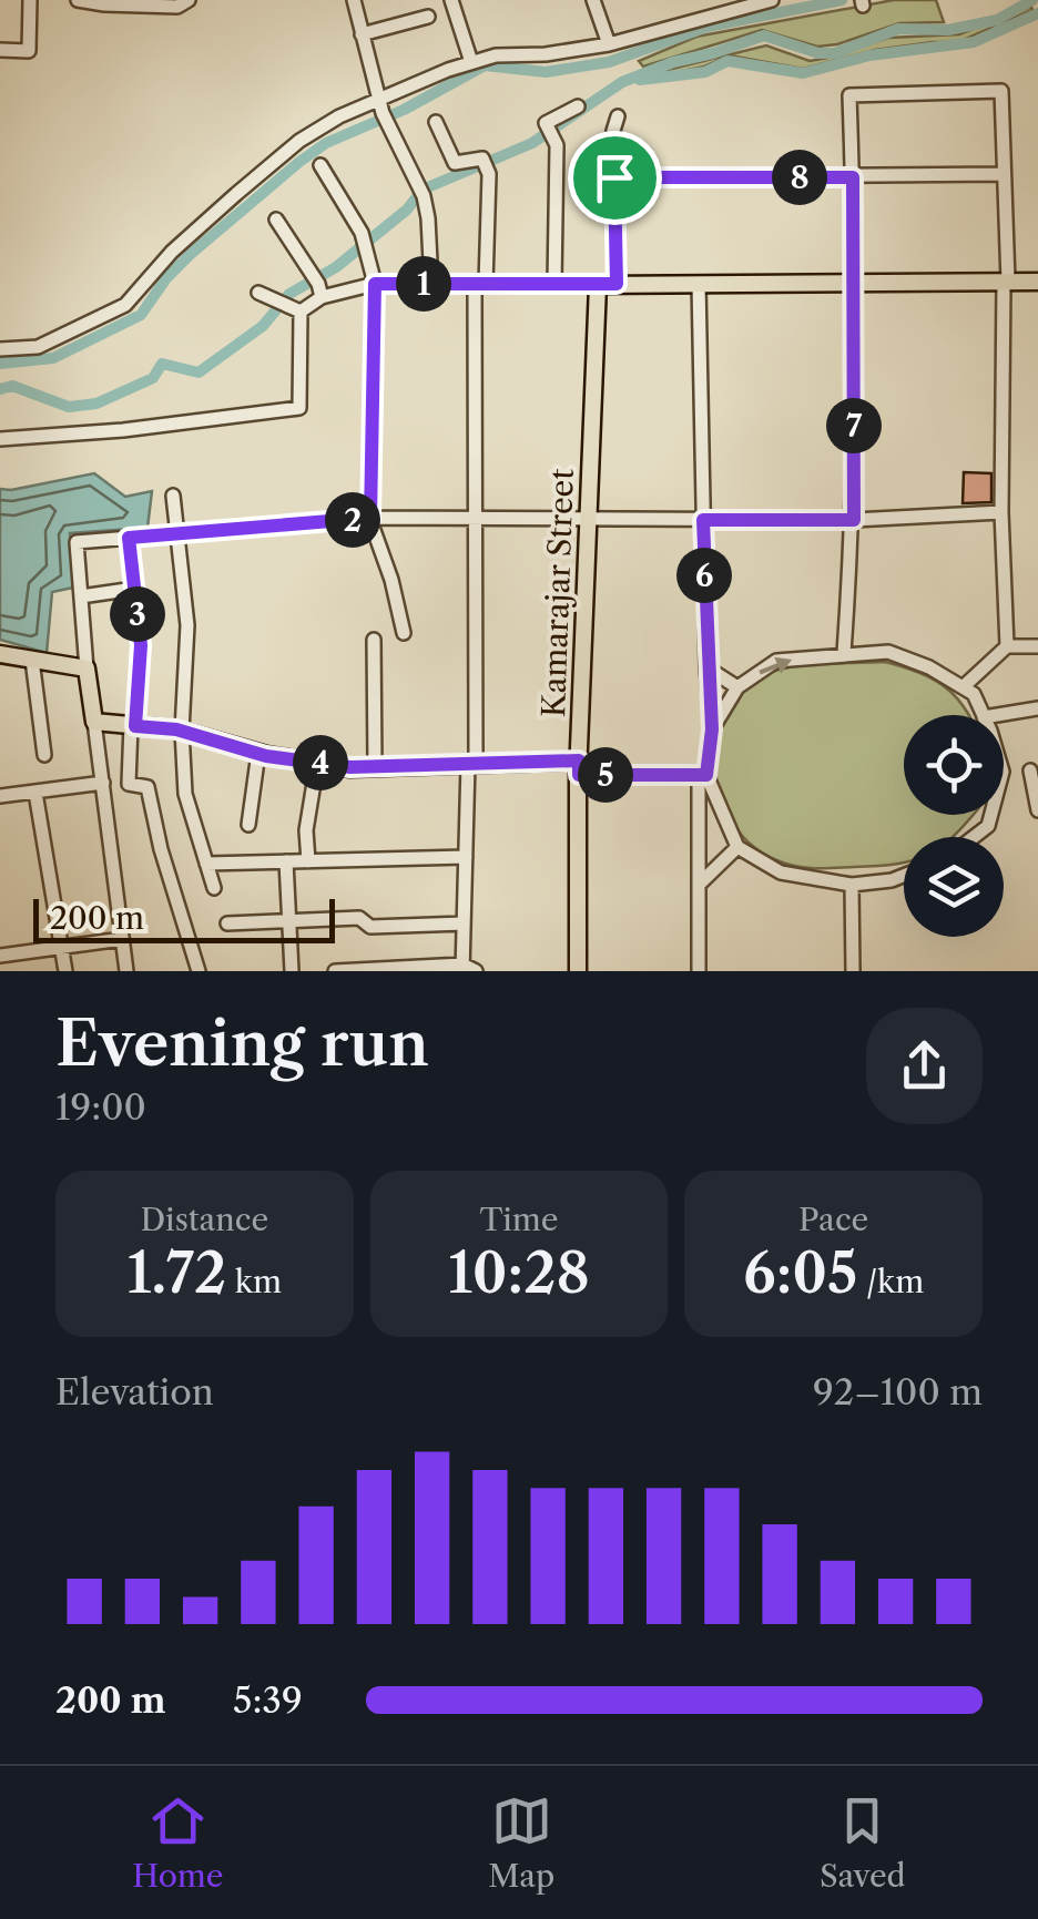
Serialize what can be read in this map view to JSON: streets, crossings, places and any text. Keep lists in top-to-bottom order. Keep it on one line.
{"streets":{"main road":["Kamarajar Street"]},"scale_bar":"200 m","page":{"pins":["8","1","7","2","6","3","4","5"],"scale":"200 m","heading":["Evening run","19:00"],"stats":[["Distance","1.72 km"],["Time","10:28"],["Pace","6:05 /km"]],"chart":["Elevation","92–100 m"],"list":[{"name":"200 m","note":"5:39"}],"tabs":["Home","Map","Saved"]}}
